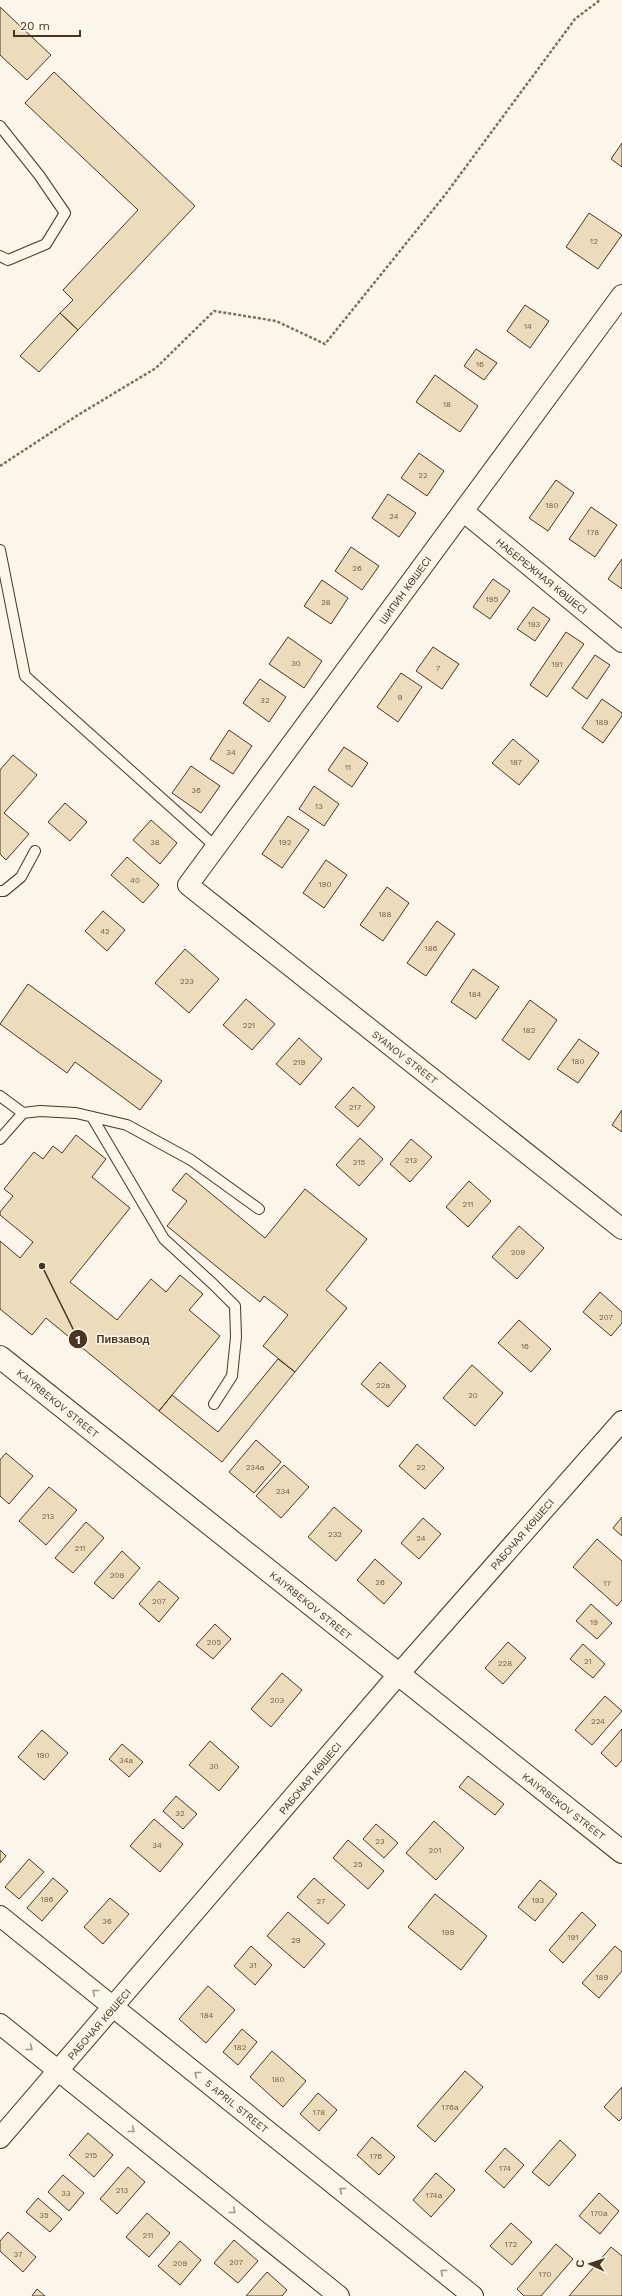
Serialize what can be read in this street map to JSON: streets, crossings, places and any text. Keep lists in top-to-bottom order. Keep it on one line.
{"streets":{"main road":["KAIYRBEKOV STREET"],"street":["НАБЕРЕЖНАЯ КӨШЕСІ","ШИПИН КӨШЕСІ","SYANOV STREET","РАБОЧАЯ КӨШЕСІ","5 APRIL STREET"]},"crossings":[["НАБЕРЕЖНАЯ КӨШЕСІ","ШИПИН КӨШЕСІ"],["ШИПИН КӨШЕСІ","SYANOV STREET"],["KAIYRBEKOV STREET","РАБОЧАЯ КӨШЕСІ"],["РАБОЧАЯ КӨШЕСІ","5 APRIL STREET"]],"places":["Пивзавод"],"house_numbers":["12","14","16","18","22","180","24","178","26","195","28","193","30","191","7","9","32","189","34","187","11","36","13","38","192","40","190","188","42","186","223","184","221","182","180","219","217","213","215","211","209","207","16","22а","20","234а","22","234","213","232","24","211","209","26","17","207","19","205","21","228","203","224","190","34а","30","32","23","34","201","25","186","193","27","36","199","191","29","31","189","184","182","180","176а","178","215","176","174","213","33","174а","170а","35","211","172","37","207","209","170"],"scale_bar":"20 m","north":"left"}
